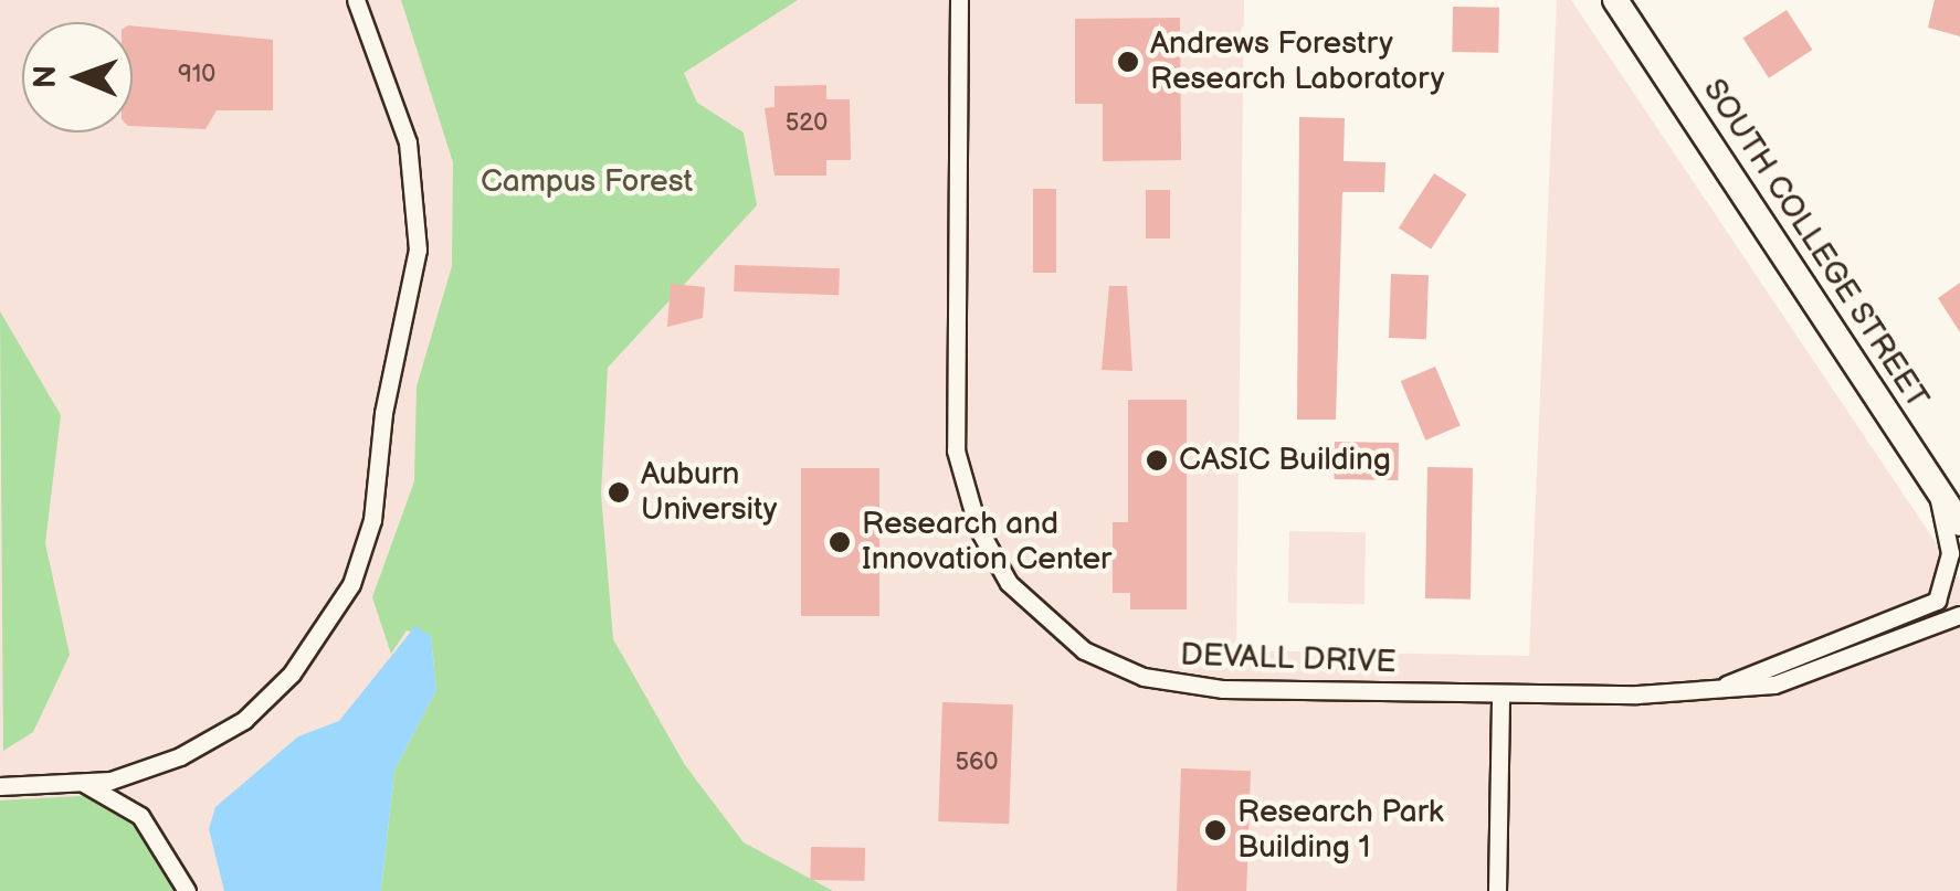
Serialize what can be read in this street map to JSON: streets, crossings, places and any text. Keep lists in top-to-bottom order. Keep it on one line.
{"streets":{"main road":["SOUTH COLLEGE STREET"],"street":["DEVALL DRIVE"]},"parks":["Campus Forest"],"places":["Andrews Forestry Research Laboratory","CASIC Building","Auburn University","Research and Innovation Center","Research Park Building 1"],"house_numbers":["910","520","560"],"north":"left"}
